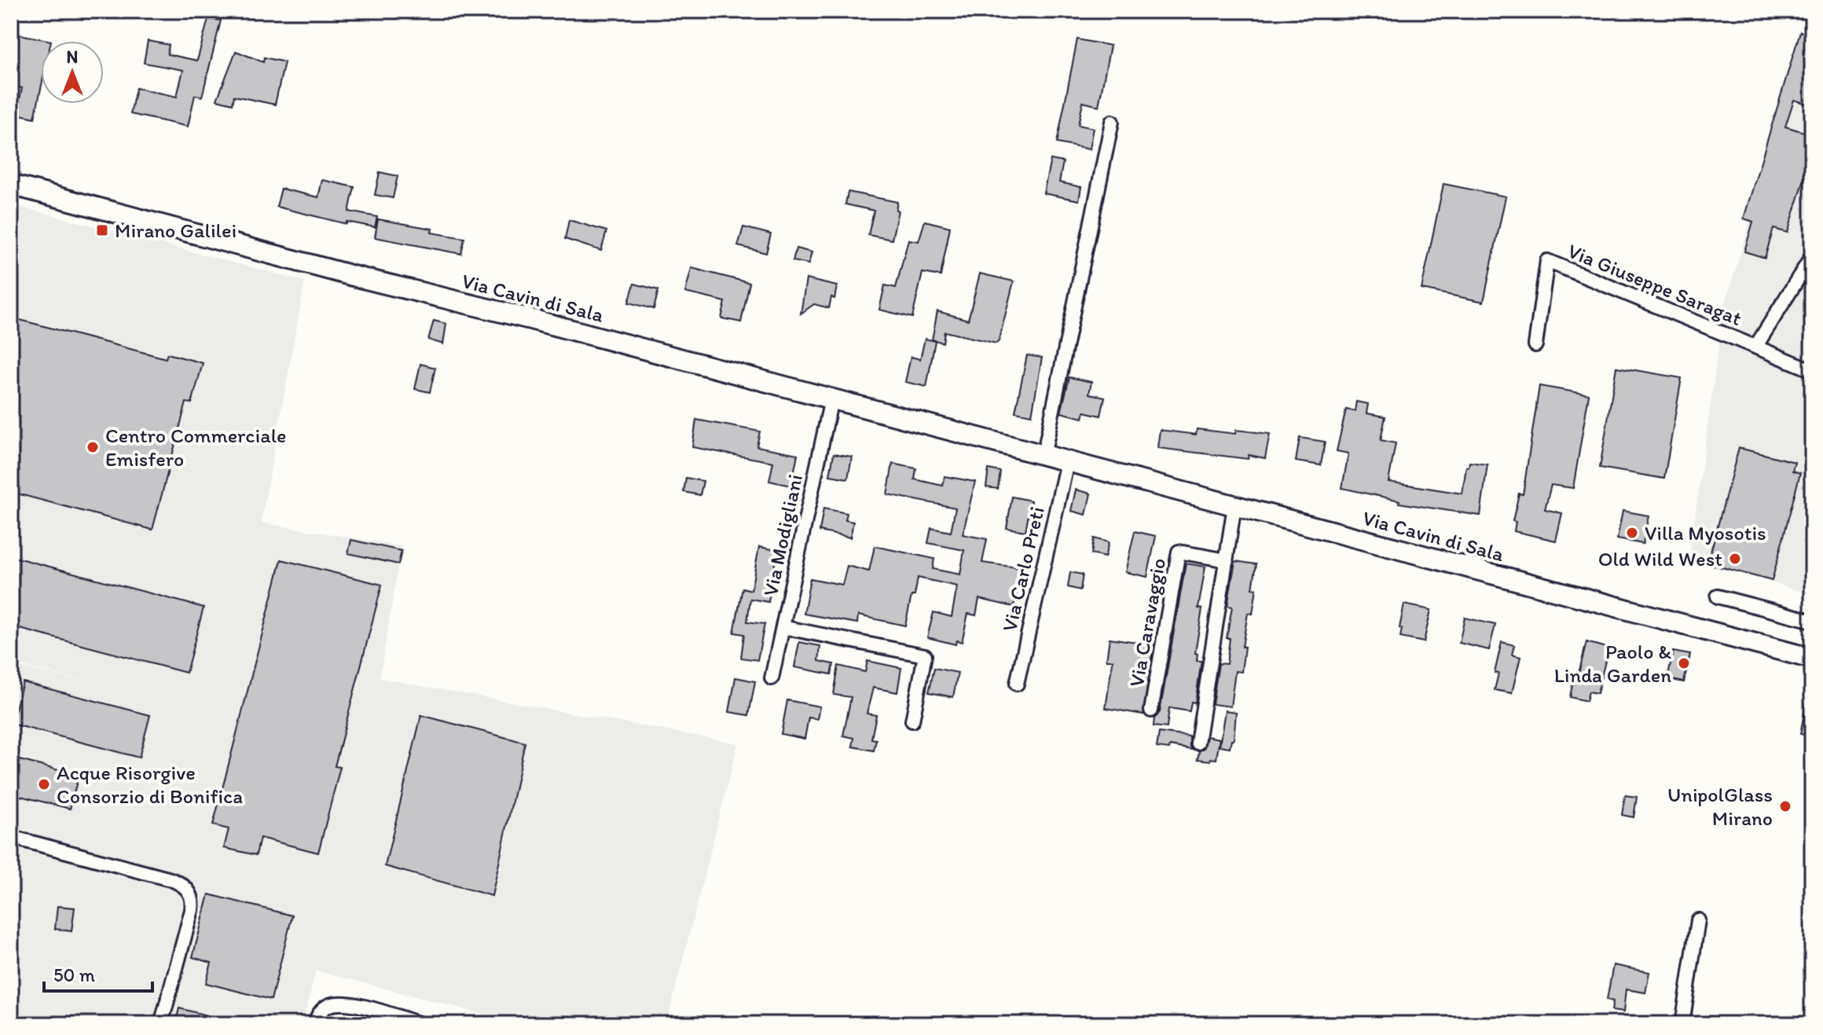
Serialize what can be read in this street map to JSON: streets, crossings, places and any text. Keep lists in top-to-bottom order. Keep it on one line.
{"streets":{"main road":["Via Cavin di Sala"],"street":["Via Giuseppe Saragat","Via Modigliani","Via Carlo Preti","Via Caravaggio"]},"crossings":[["Via Cavin di Sala","Via Modigliani"],["Via Cavin di Sala","Via Carlo Preti"]],"places":{"transit":["Mirano Galilei"],"other":["Centro Commerciale Emisfero","Villa Myosotis","Old Wild West","Paolo & Linda Garden","Acque Risorgive Consorzio di Bonifica","UnipolGlass Mirano"]},"scale_bar":"50 m","north":"top"}
